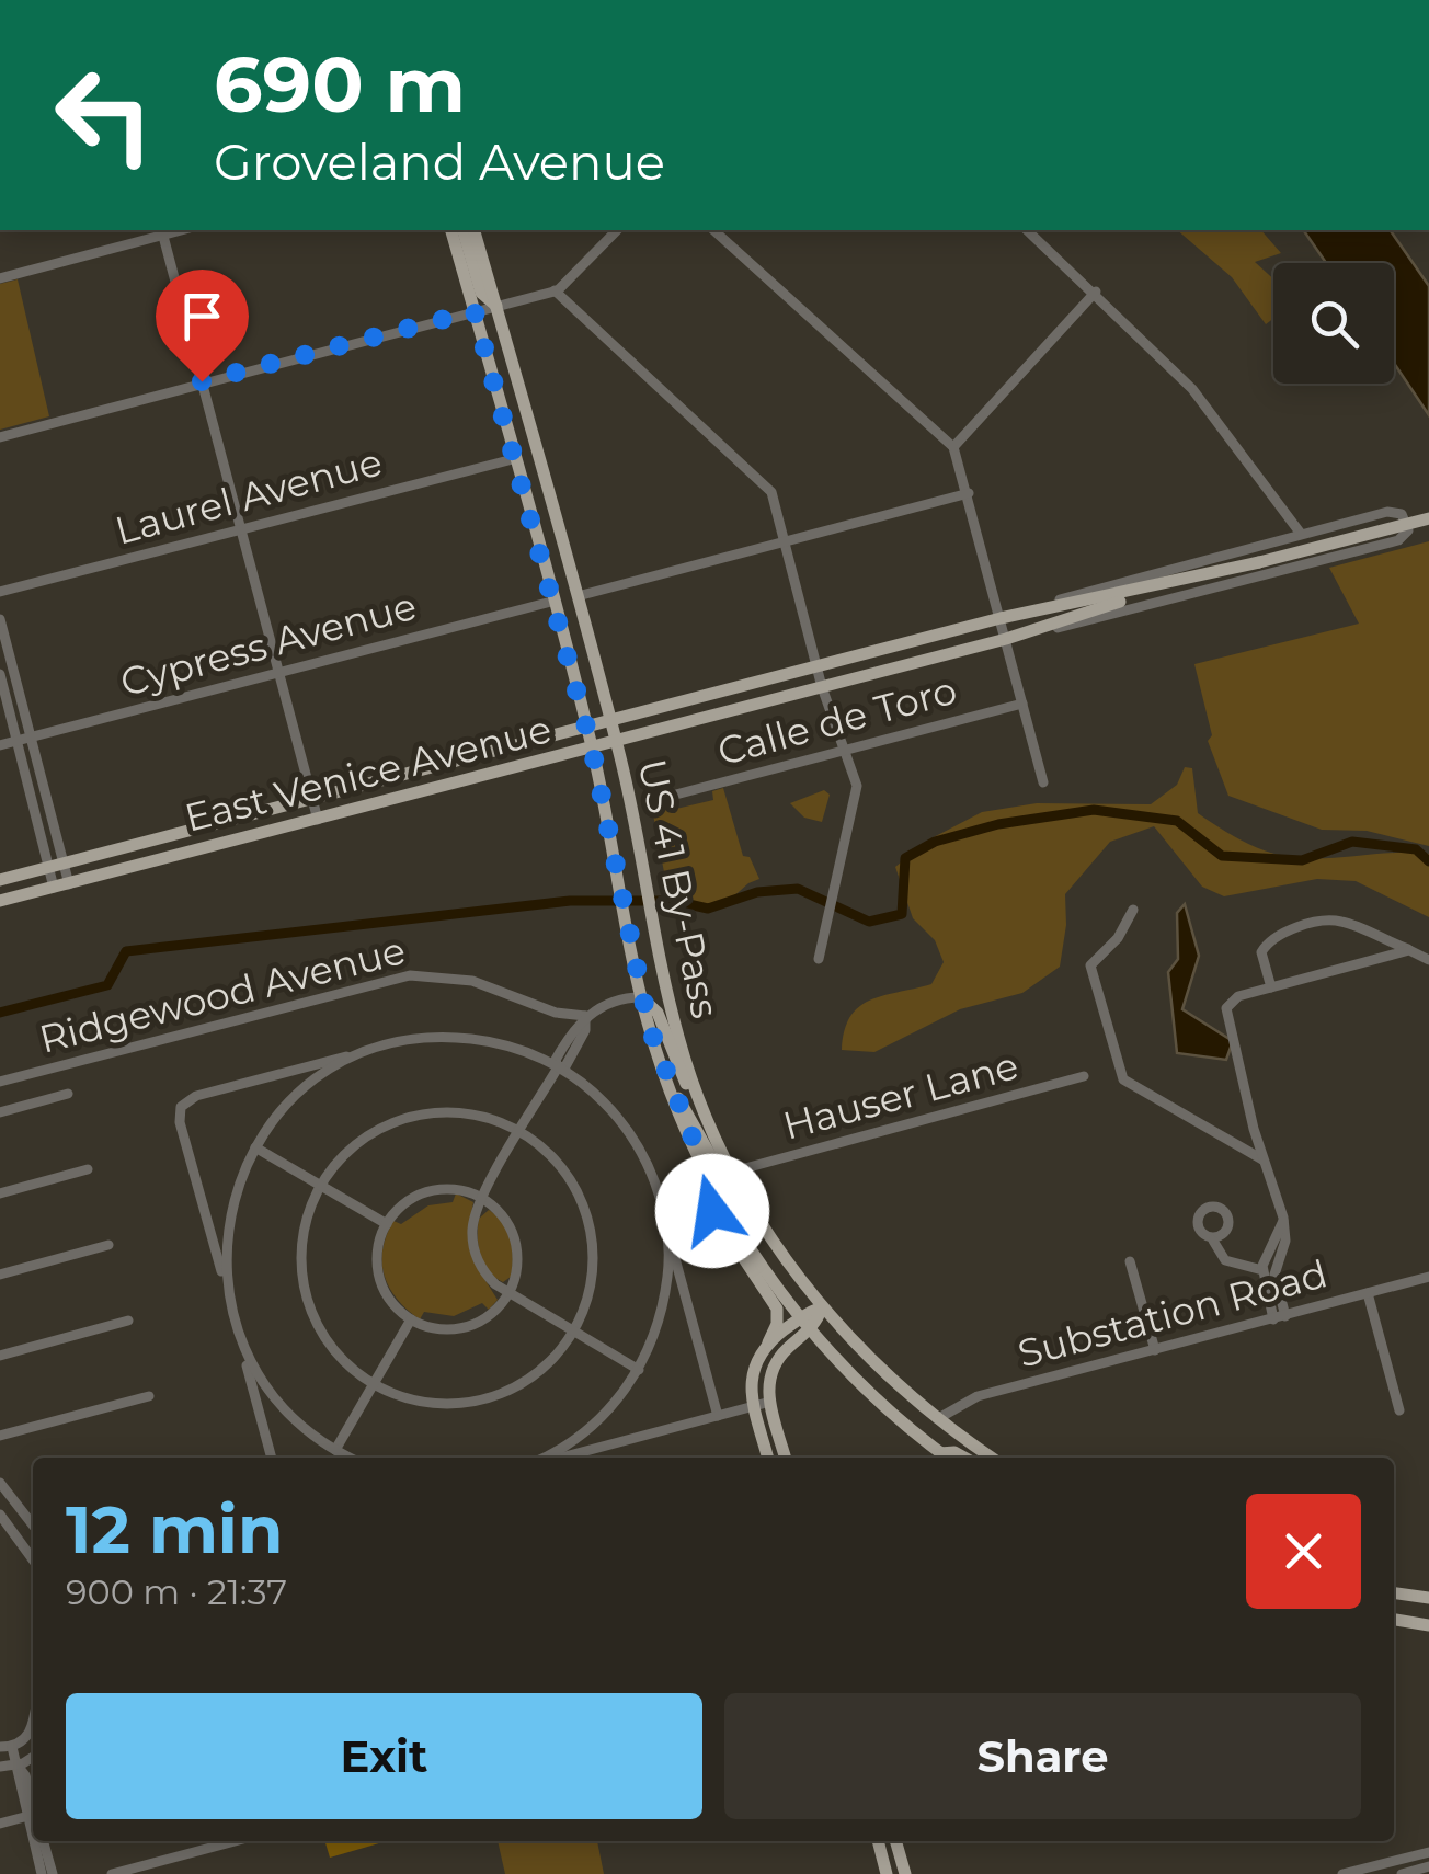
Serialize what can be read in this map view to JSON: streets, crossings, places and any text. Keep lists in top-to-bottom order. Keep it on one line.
{"streets":{"main road":["East Venice Avenue","US 41 By-Pass"],"street":["Laurel Avenue","Cypress Avenue","Calle de Toro","Ridgewood Avenue","Hauser Lane","Substation Road"]},"crossings":[["Laurel Avenue","US 41 By-Pass"],["Cypress Avenue","US 41 By-Pass"],["East Venice Avenue","US 41 By-Pass"],["US 41 By-Pass","Hauser Lane"],["US 41 By-Pass","Substation Road"]],"page":{"turn":["690 m","Groveland Avenue"],"heading":["12 min","900 m · 21:37"],"buttons":["Exit","Share"]}}
